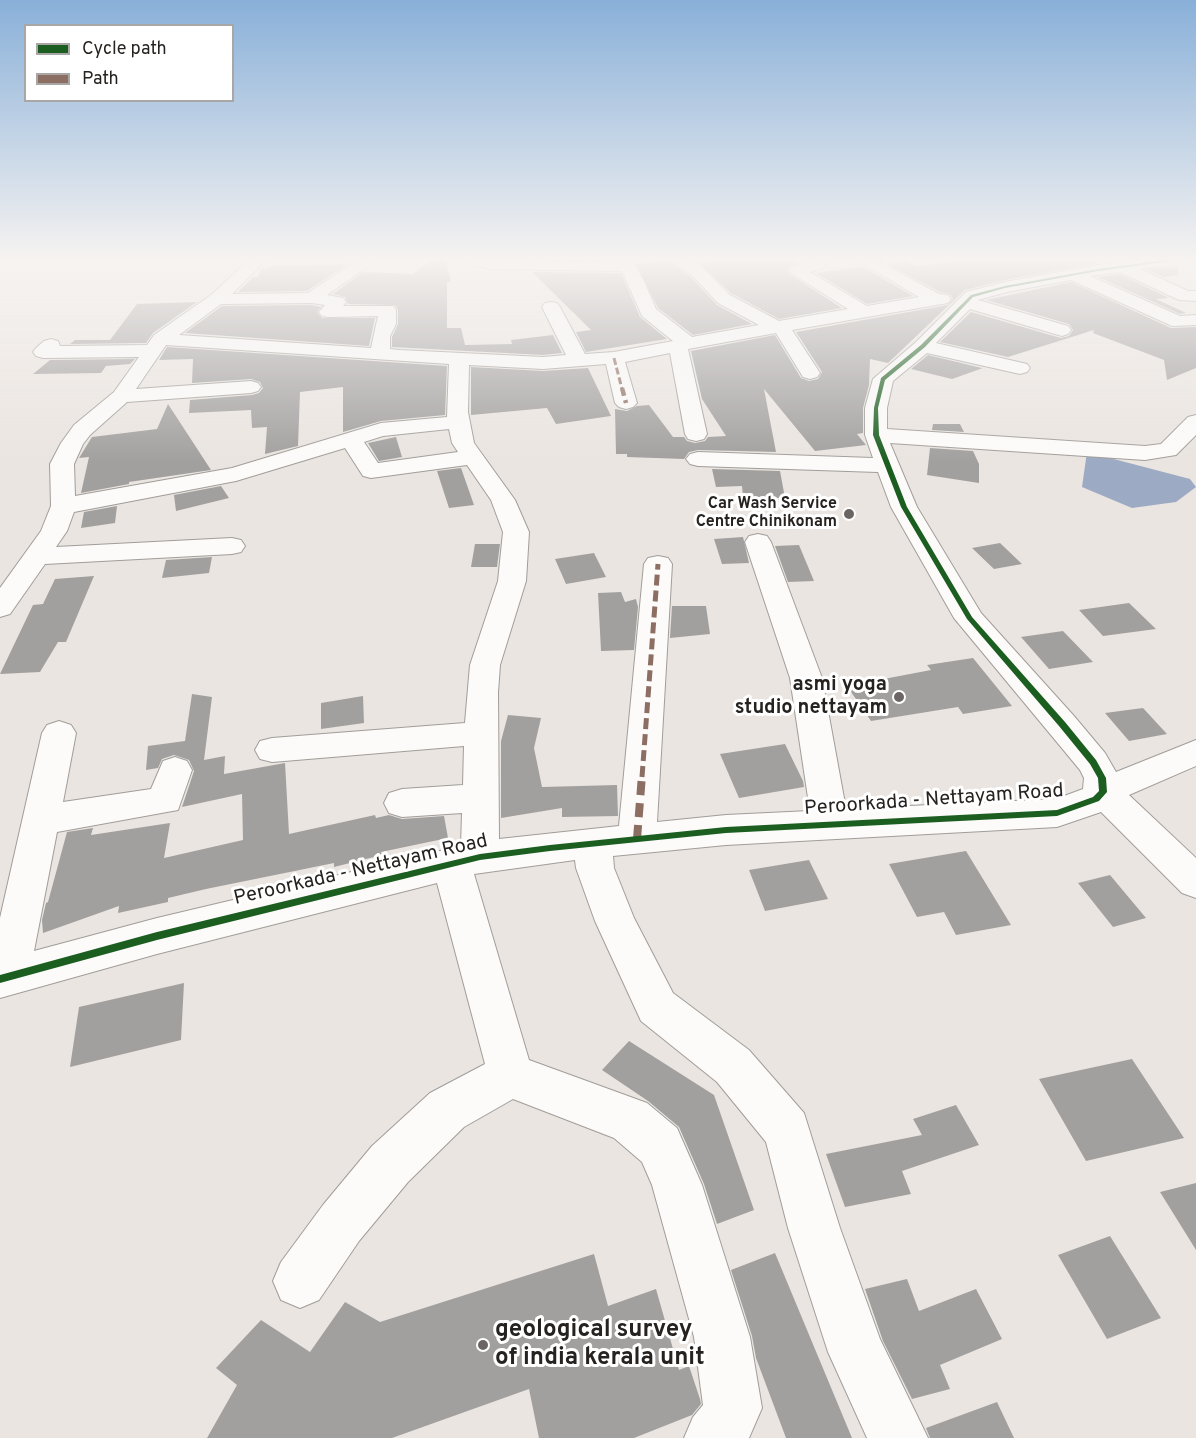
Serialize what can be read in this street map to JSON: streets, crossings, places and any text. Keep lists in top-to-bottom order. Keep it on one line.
{"streets":{"street":["Peroorkada - Nettayam Road"]},"places":["Car Wash Service Centre Chinikonam","asmi yoga studio nettayam","geological survey of india kerala unit"],"legend":["Cycle path","Path"]}
